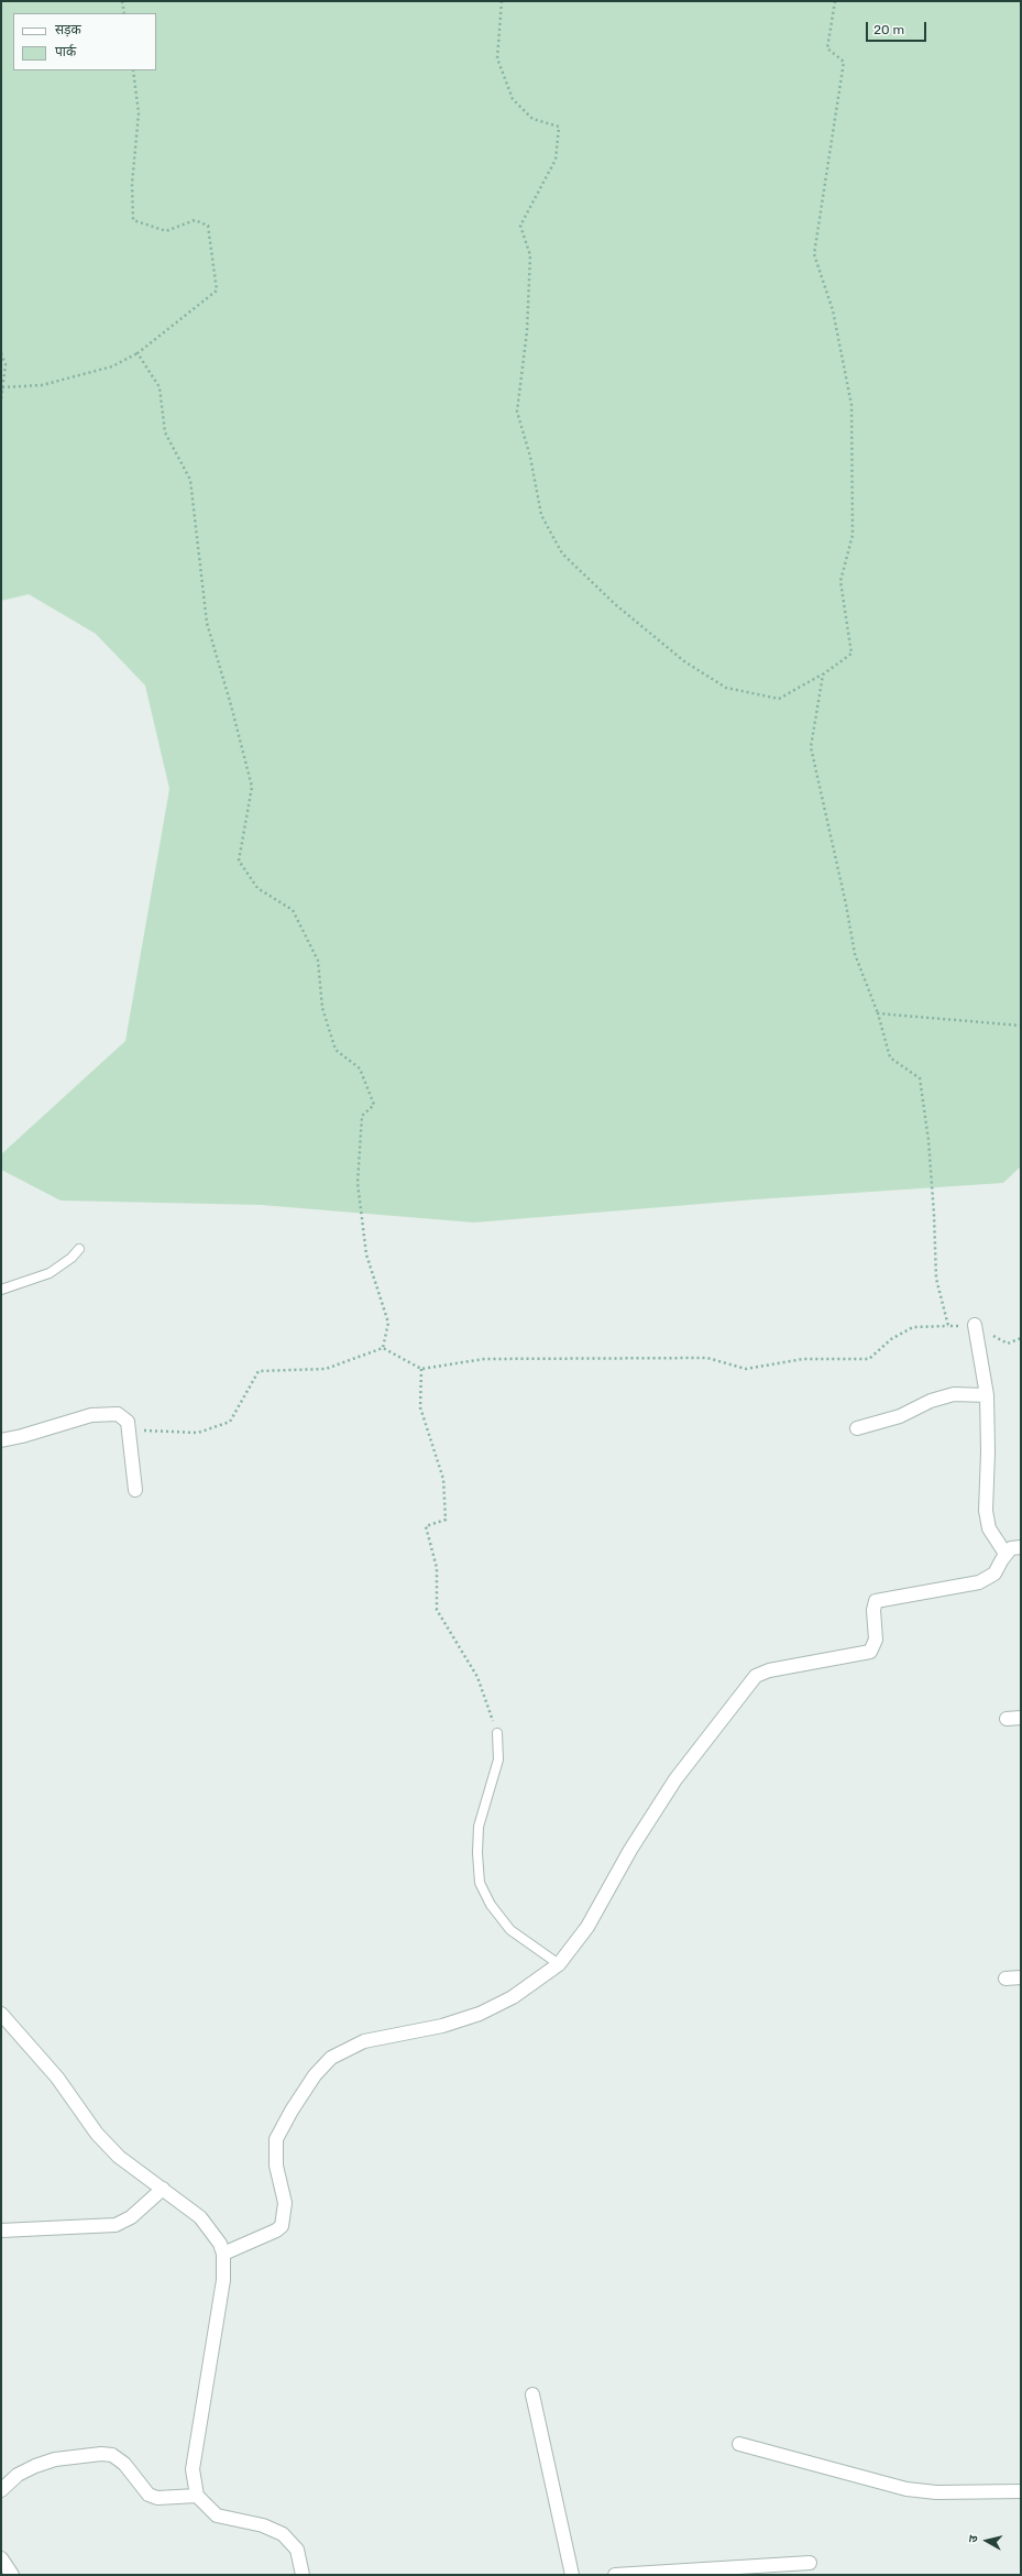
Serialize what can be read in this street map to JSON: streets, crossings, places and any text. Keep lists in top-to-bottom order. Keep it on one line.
{"legend":["सड़क","पार्क"],"scale_bar":"20 m","north":"left"}
